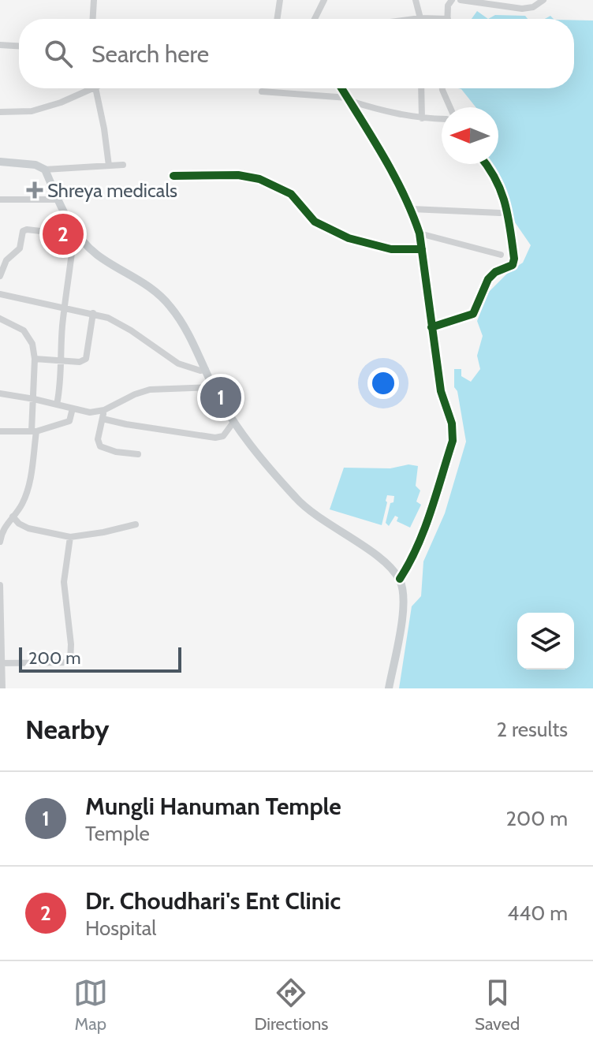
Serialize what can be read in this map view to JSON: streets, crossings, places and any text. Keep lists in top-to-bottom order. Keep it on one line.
{"places":{"health":["Shreya medicals"]},"scale_bar":"200 m","north":"left","page":{"search":"Search here","pins":["2","1"],"scale":"200 m","heading":["Nearby","2 results"],"list":[{"mark":"1","name":"Mungli Hanuman Temple","note":"Temple","value":"200 m"},{"mark":"2","name":"Dr. Choudhari's Ent Clinic","note":"Hospital","value":"440 m"}],"nav":["Map","Directions","Saved"]}}
